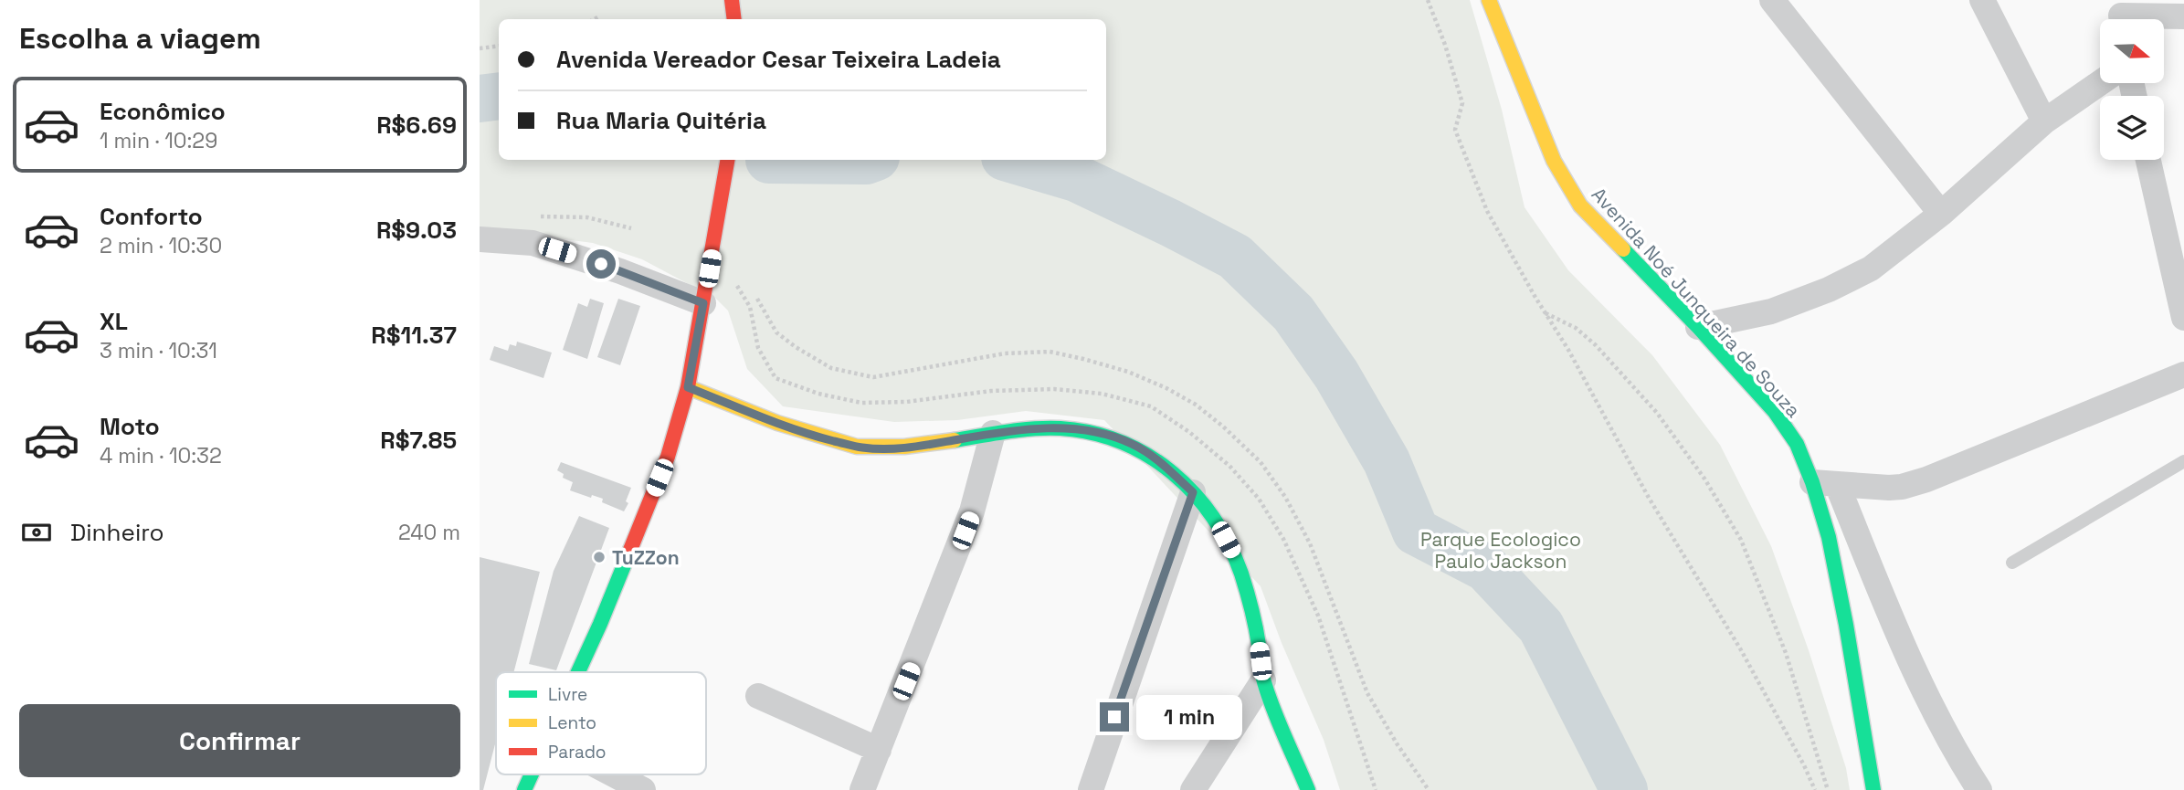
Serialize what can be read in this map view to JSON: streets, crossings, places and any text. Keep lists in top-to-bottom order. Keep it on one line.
{"streets":{"street":["Avenida Noé Junqueira de Souza"]},"parks":["Parque Ecologico Paulo Jackson"],"places":["TuZZon"],"legend":["Livre","Lento","Parado"],"north":"right","page":{"heading":"Escolha a viagem","banner":["Avenida Vereador Cesar Teixeira Ladeia","Rua Maria Quitéria"],"list":[{"name":"Econômico","note":"1 min · 10:29","value":"R$6.69"},{"name":"Conforto","note":"2 min · 10:30","value":"R$9.03"},{"name":"XL","note":"3 min · 10:31","value":"R$11.37"},{"name":"Moto","note":"4 min · 10:32","value":"R$7.85"}],"pay":["Dinheiro","240 m"],"buttons":"Confirmar","bubble":"1 min"}}
